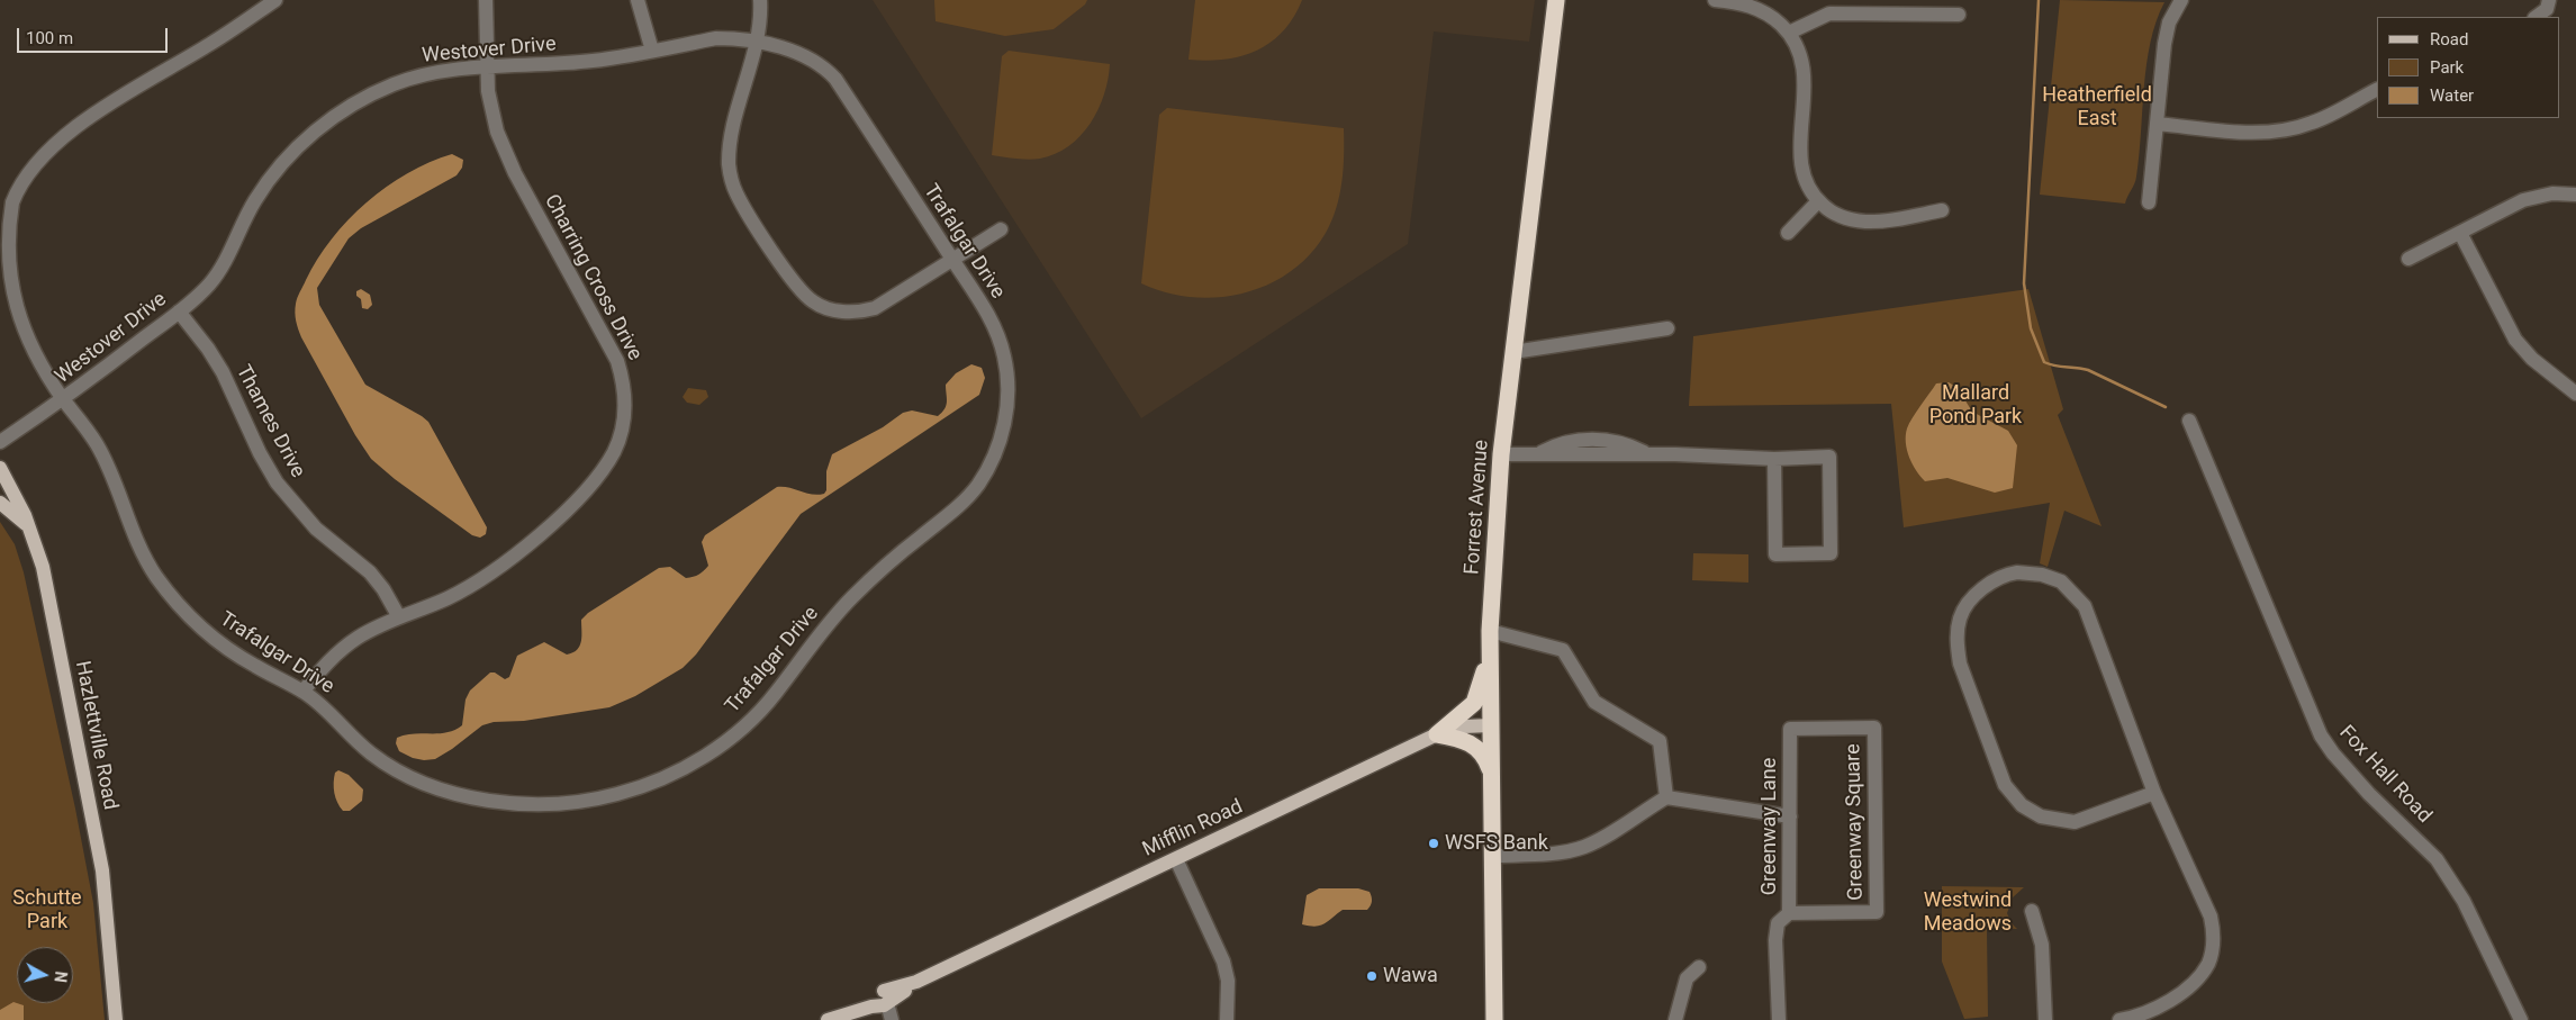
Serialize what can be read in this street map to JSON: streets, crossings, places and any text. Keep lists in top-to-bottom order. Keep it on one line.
{"streets":{"highway":["Forrest Avenue"],"main road":["Hazlettville Road","Mifflin Road"],"street":["Westover Drive","Trafalgar Drive","Charring Cross Drive","Thames Drive","Fox Hall Road","Greenway Square","Greenway Lane"]},"crossings":[["Westover Drive","Trafalgar Drive"],["Westover Drive","Charring Cross Drive"],["Westover Drive","Thames Drive"],["Trafalgar Drive","Charring Cross Drive"],["Charring Cross Drive","Thames Drive"],["Forrest Avenue","Mifflin Road"],["Greenway Square","Greenway Lane"]],"parks":["Heatherfield East","Mallard Pond Park","Schutte Park","Westwind Meadows"],"places":["WSFS Bank","Wawa"],"legend":["Road","Park","Water"],"scale_bar":"100 m","north":"right"}
